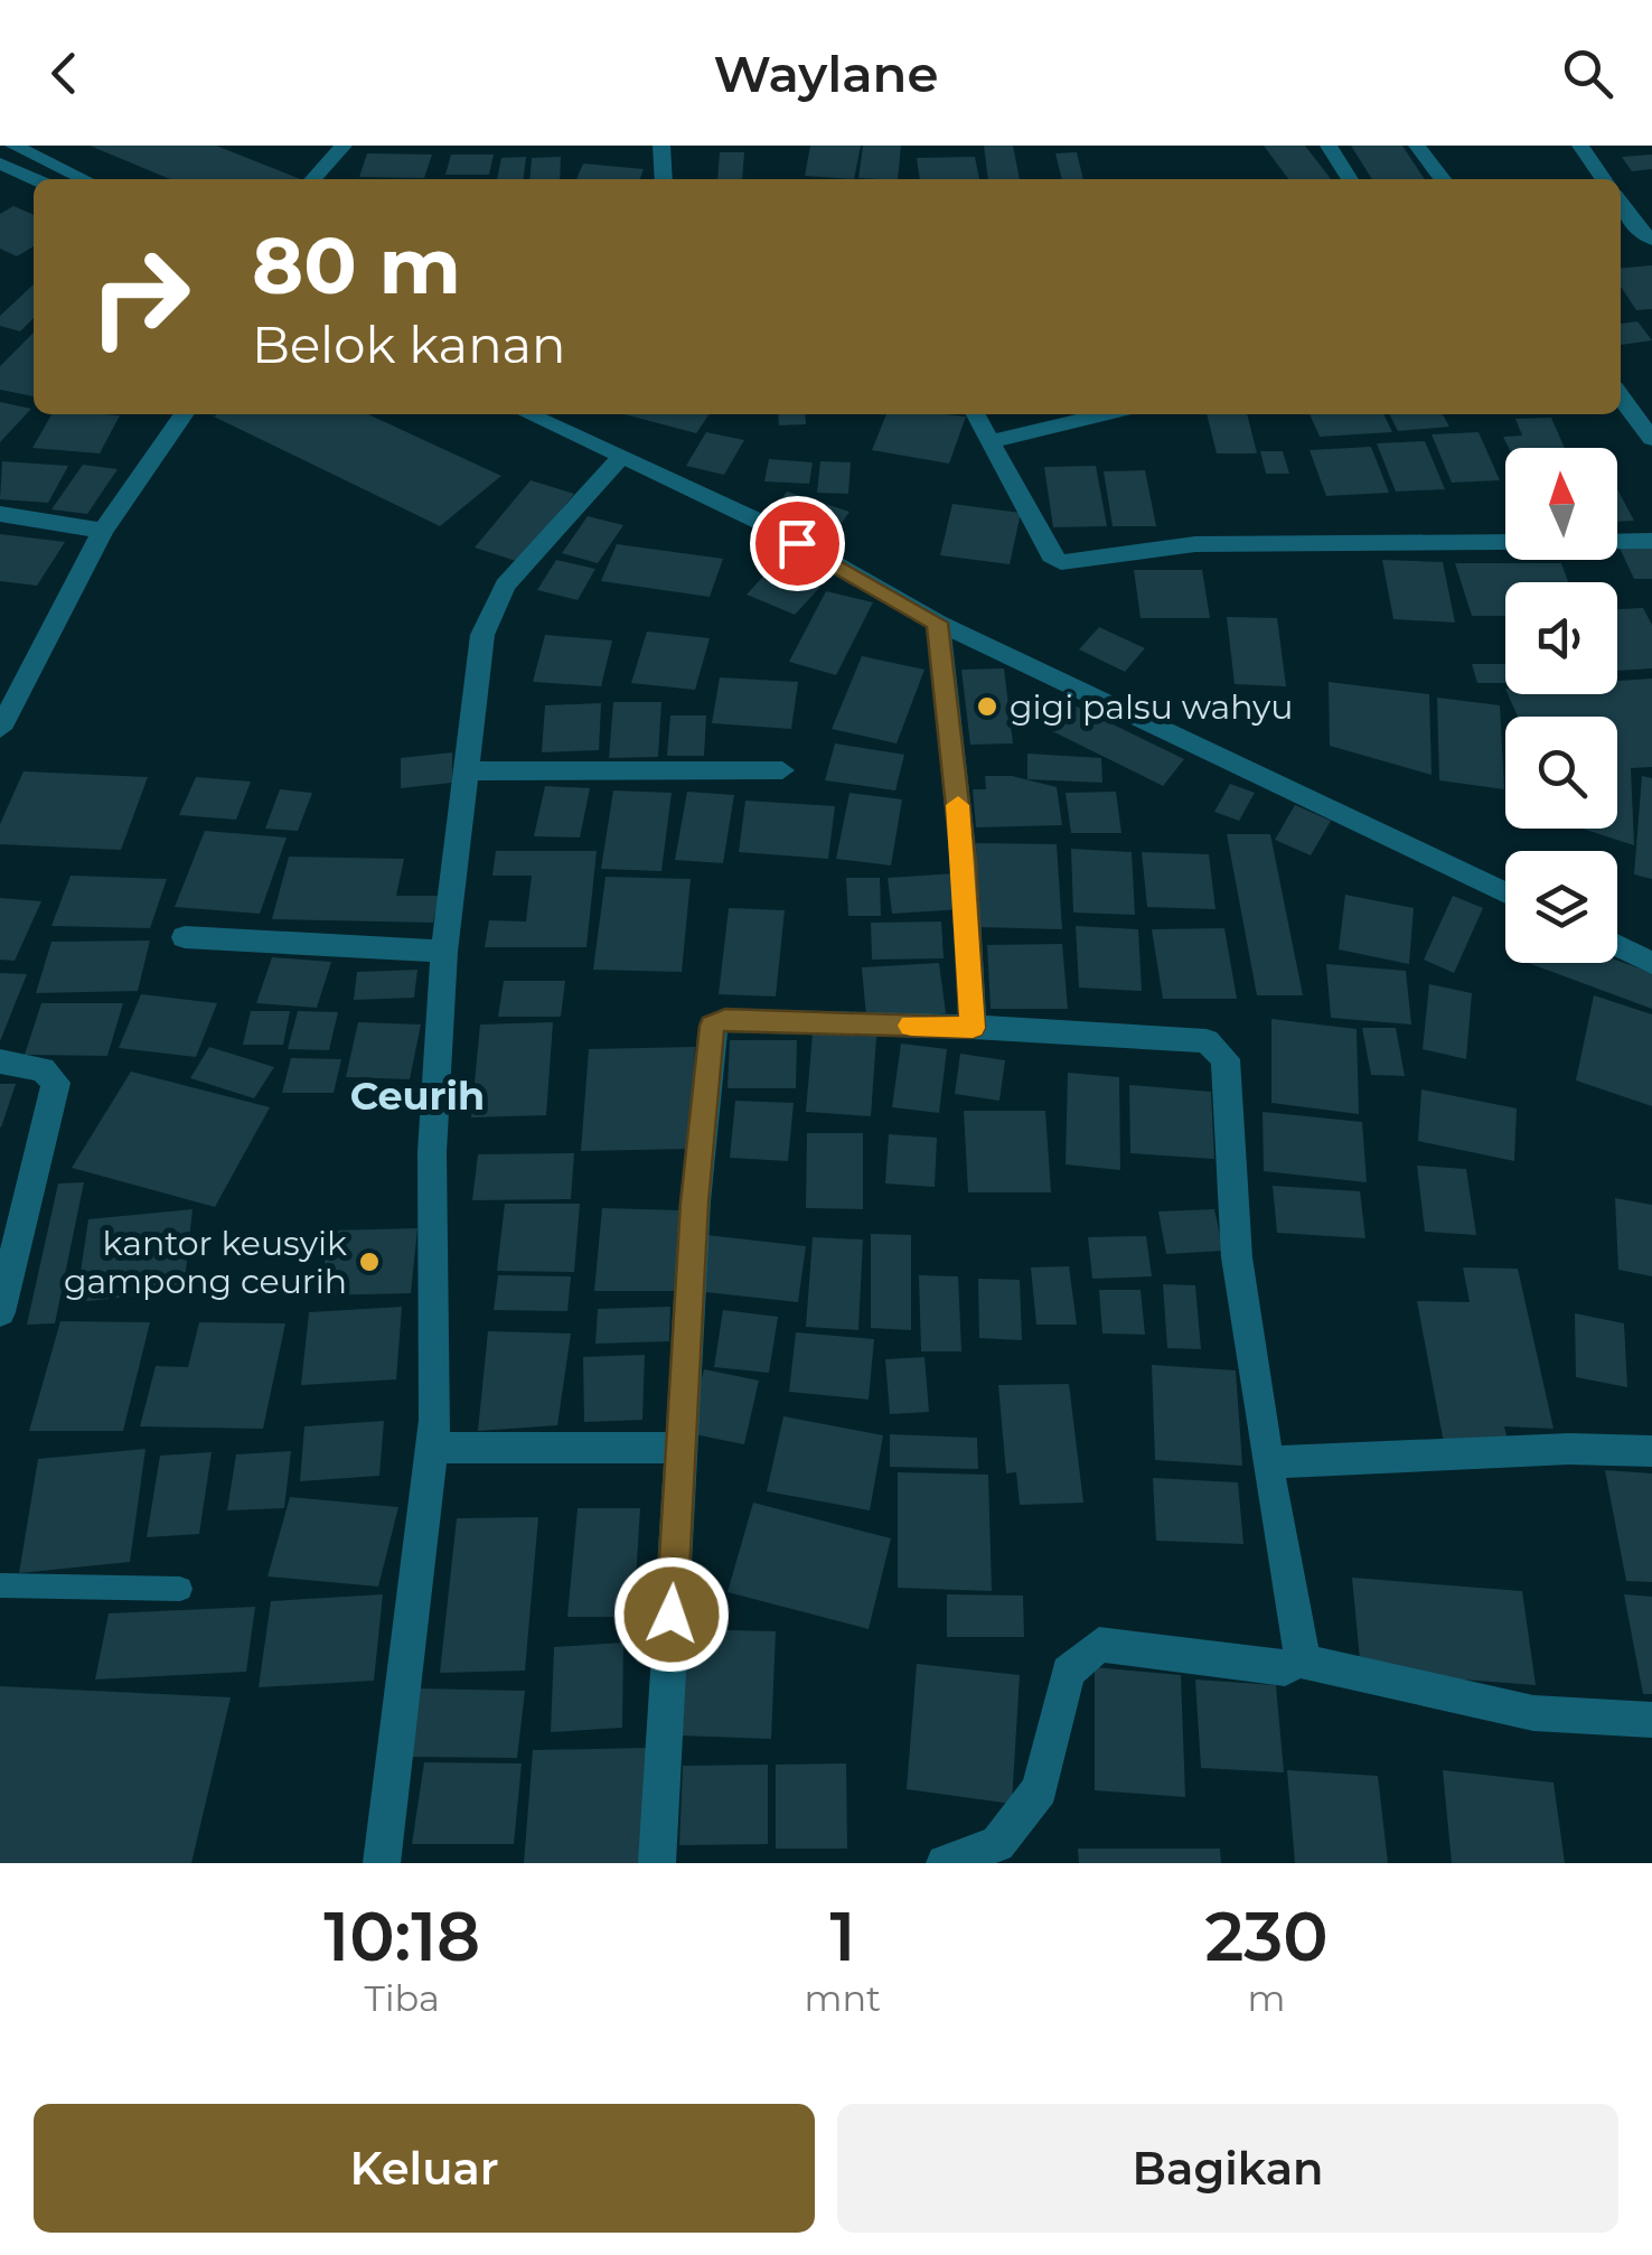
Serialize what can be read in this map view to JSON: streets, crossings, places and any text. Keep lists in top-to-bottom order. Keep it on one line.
{"districts":["Ceurih"],"places":["gigi palsu wahyu","kantor keusyik gampong ceurih"],"north":"top","page":{"header":"Waylane","turn":["80 m","Belok kanan"],"eta":["10:18","Tiba","1","mnt","230","m"],"buttons":["Keluar","Bagikan"]}}
